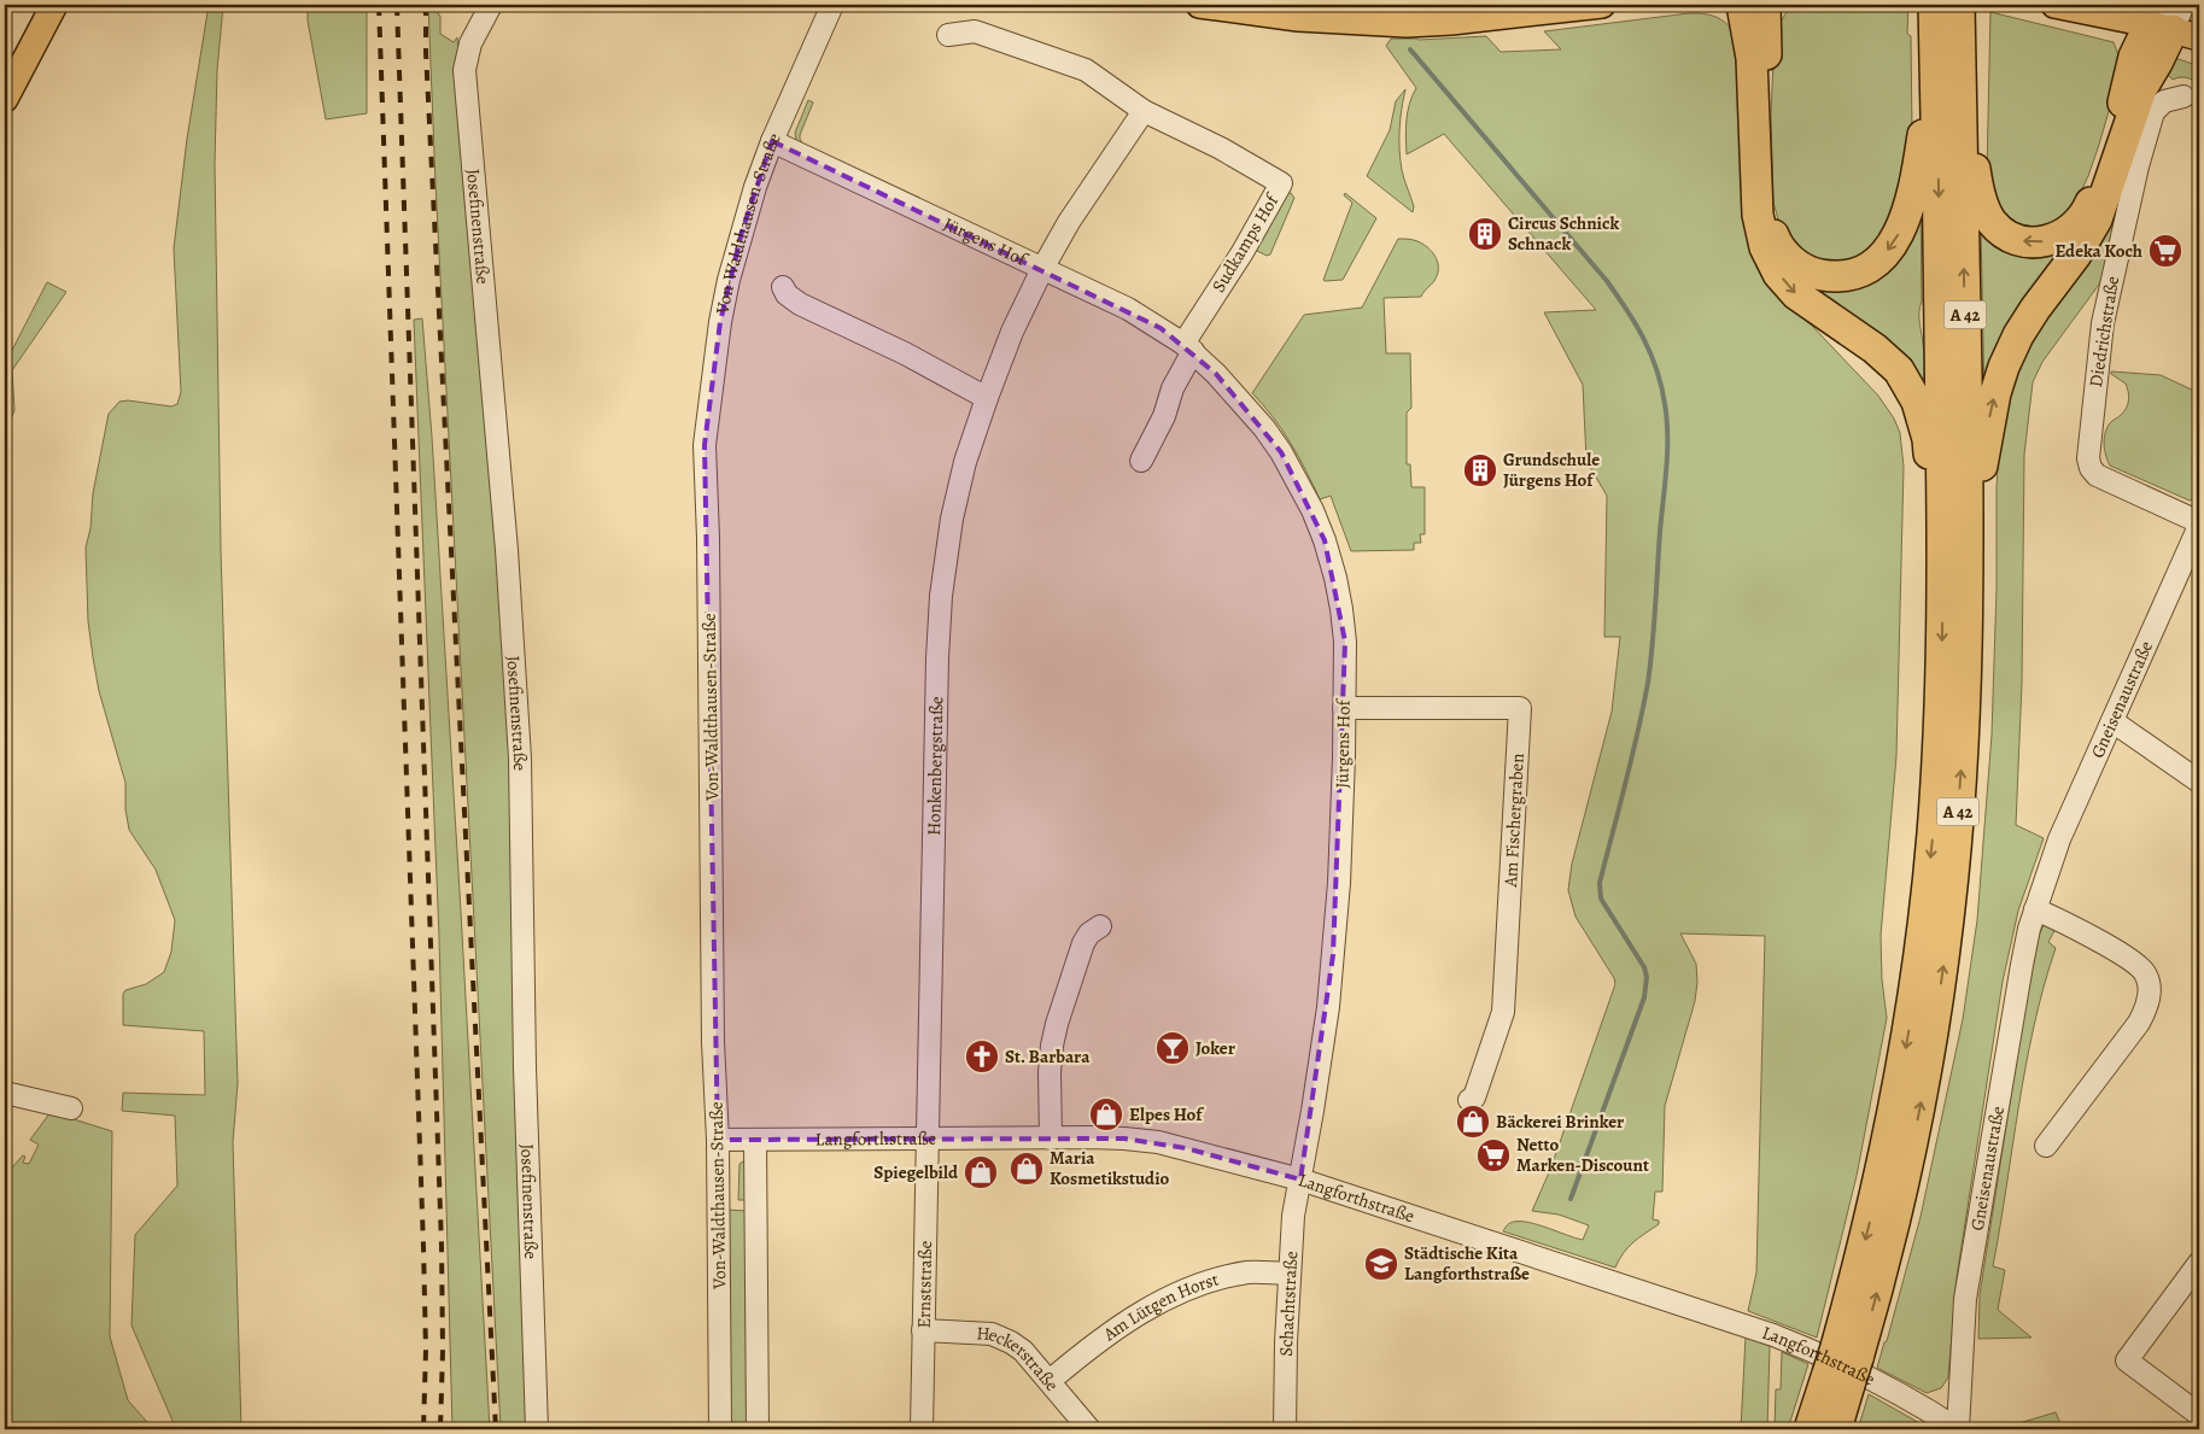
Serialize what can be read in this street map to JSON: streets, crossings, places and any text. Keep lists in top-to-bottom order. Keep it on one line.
{"streets":{"highway":["A 42"],"street":["Von-Waldthausen-Straße","Josefinenstraße","Jürgens Hof","Sudkamps Hof","Diedrichstraße","Gneisenaustraße","Honkenbergstraße","Am Fischergraben","Langforthstraße","Ernststraße","Schachtstraße","Am Lütgen Horst","Heckerstraße"]},"crossings":[["Von-Waldthausen-Straße","Jürgens Hof"],["Von-Waldthausen-Straße","Langforthstraße"],["Jürgens Hof","Sudkamps Hof"],["Jürgens Hof","Honkenbergstraße"],["Jürgens Hof","Am Fischergraben"],["Jürgens Hof","Langforthstraße"],["Jürgens Hof","Schachtstraße"],["Diedrichstraße","Gneisenaustraße"],["Gneisenaustraße","Langforthstraße"],["Honkenbergstraße","Langforthstraße"],["Honkenbergstraße","Ernststraße"],["Langforthstraße","Ernststraße"],["Langforthstraße","Schachtstraße"],["Ernststraße","Heckerstraße"],["Schachtstraße","Am Lütgen Horst"],["Am Lütgen Horst","Heckerstraße"]],"places":{"building":["Circus Schnick Schnack","Grundschule Jürgens Hof"],"supermarket":["Edeka Koch","Netto Marken-Discount"],"bar":["Joker"],"church":["St. Barbara"],"shop":["Elpes Hof","Bäckerei Brinker","Maria Kosmetikstudio","Spiegelbild"],"school or university":["Städtische Kita Langforthstraße"]}}
